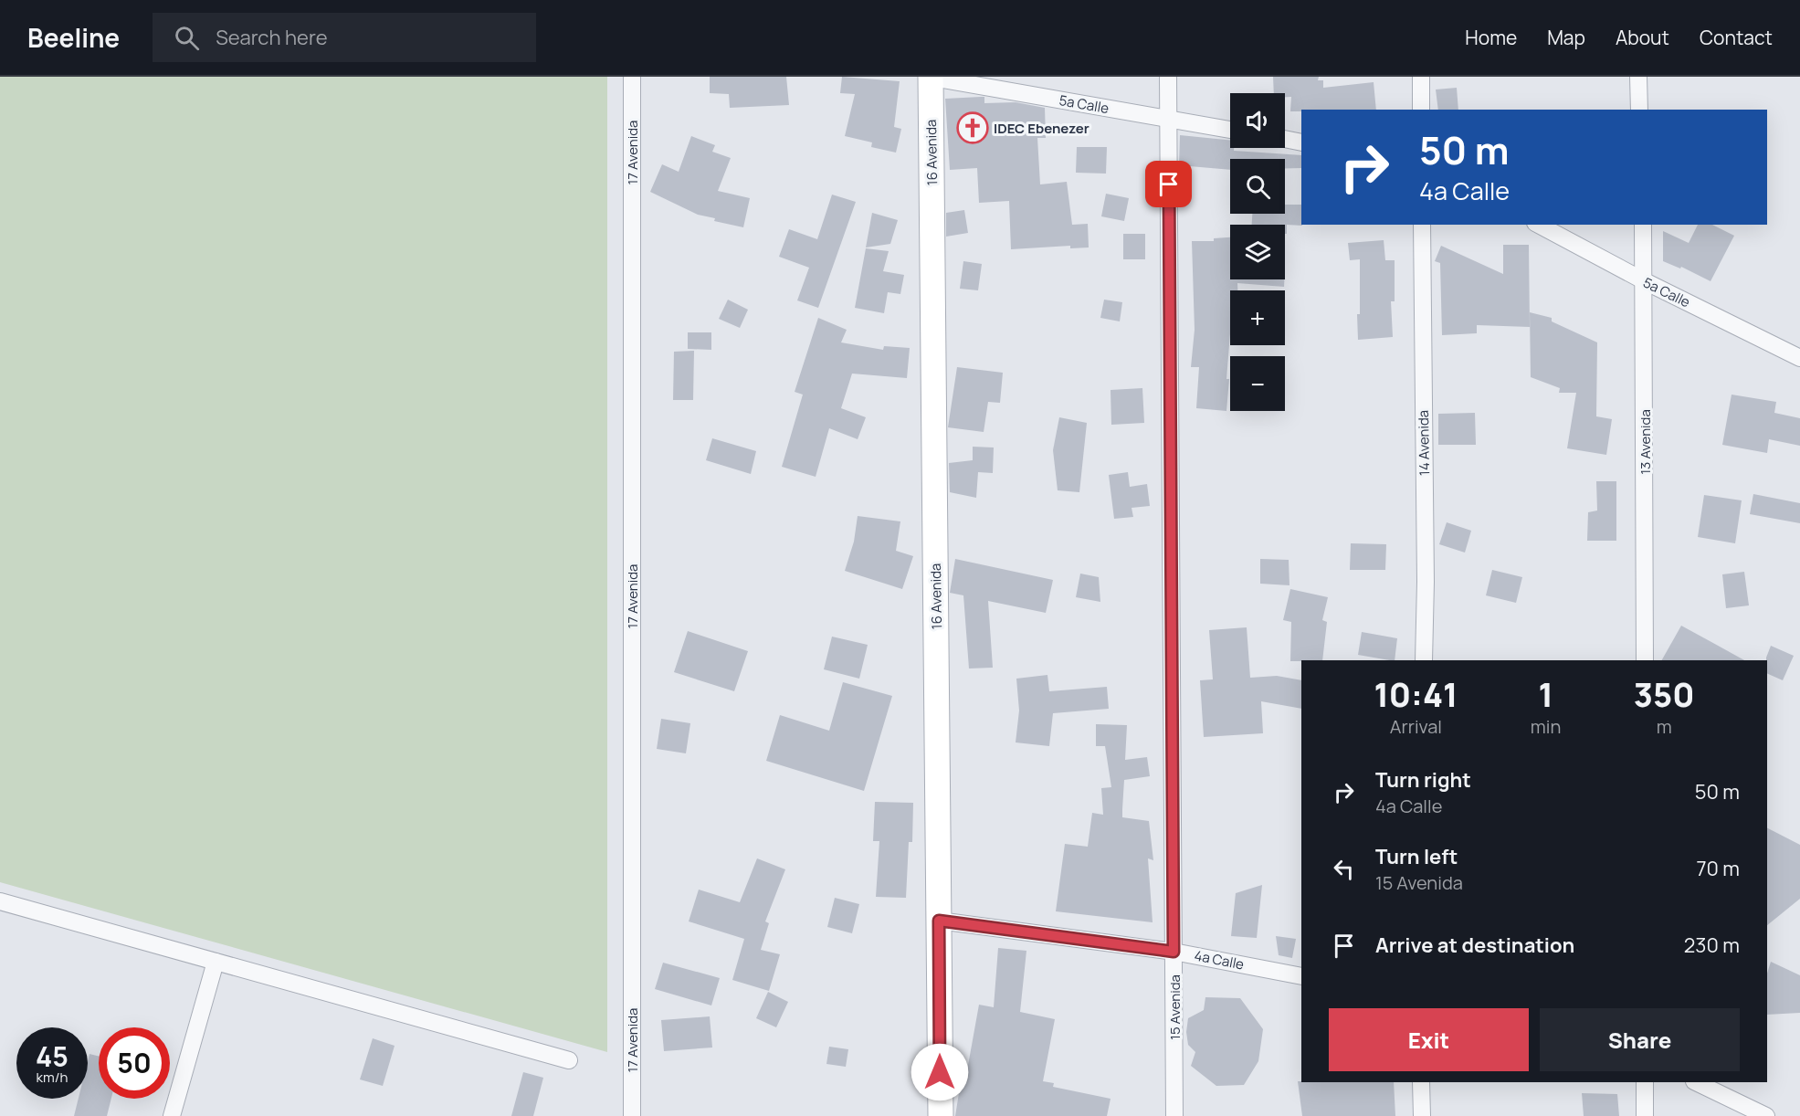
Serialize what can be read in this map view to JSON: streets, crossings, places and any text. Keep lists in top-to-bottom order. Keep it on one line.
{"streets":{"main road":["16 Avenida"],"street":["5a Calle","17 Avenida","13 Avenida","14 Avenida","4a Calle","15 Avenida"]},"crossings":[["5a Calle","16 Avenida"],["5a Calle","13 Avenida"],["5a Calle","15 Avenida"],["16 Avenida","4a Calle"],["4a Calle","15 Avenida"]],"places":{"church":["IDEC Ebenezer"]},"page":{"header":"Beeline","search":"Search here","nav":["Home","Map","About","Contact"],"map_buttons":["+","−"],"turn":["50 m","4a Calle"],"eta":["10:41","Arrival","1","min","350","m"],"list":[{"name":"Turn right","note":"4a Calle","value":"50 m"},{"name":"Turn left","note":"15 Avenida","value":"70 m"},{"name":"Arrive at destination","value":"230 m"}],"buttons":["Exit","Share"],"speed":"45 km/h","limit":"50"}}
